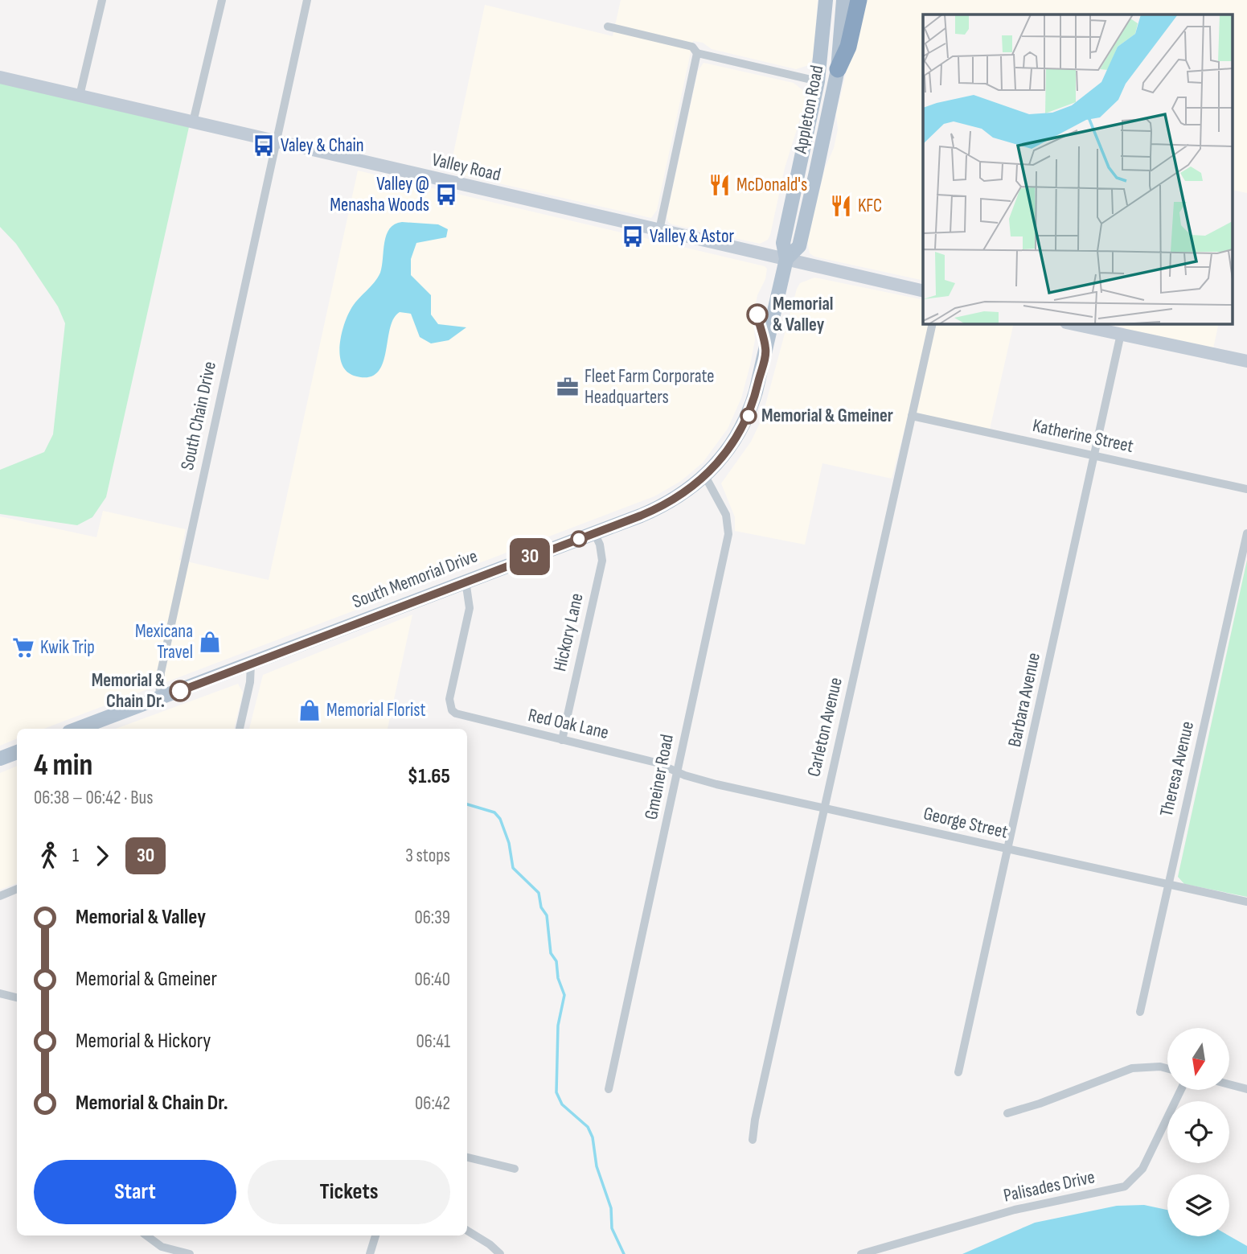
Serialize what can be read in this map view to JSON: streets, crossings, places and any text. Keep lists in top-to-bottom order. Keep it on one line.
{"streets":{"main road":["Appleton Road","South Memorial Drive"],"street":["Valley Road","South Chain Drive","Katherine Street","Hickory Lane","Barbara Avenue","Red Oak Lane","Carleton Avenue","Theresa Avenue","Gmeiner Road","George Street","Palisades Drive"]},"crossings":[["Appleton Road","Valley Road"],["Appleton Road","South Memorial Drive"],["Valley Road","South Chain Drive"],["Valley Road","South Memorial Drive"],["South Chain Drive","South Memorial Drive"],["Katherine Street","Barbara Avenue"],["Katherine Street","Carleton Avenue"],["South Memorial Drive","Hickory Lane"],["South Memorial Drive","Red Oak Lane"],["South Memorial Drive","Gmeiner Road"],["Hickory Lane","Red Oak Lane"],["Barbara Avenue","George Street"],["Red Oak Lane","Gmeiner Road"],["Red Oak Lane","George Street"],["Carleton Avenue","George Street"],["Theresa Avenue","George Street"],["Gmeiner Road","George Street"]],"places":{"bus stop":["Valey & Chain","Valley @ Menasha Woods","Valley & Astor"],"restaurant":["McDonald's","KFC"],"other":["Memorial & Valley","Memorial & Gmeiner","Memorial & Chain Dr."],"office":["Fleet Farm Corporate Headquarters"],"shop":["Mexicana Travel","Memorial Florist"],"supermarket":["Kwik Trip"]},"lines":["bus line 30"],"north":"bottom","page":{"on_map":"30","heading":["4 min","06:38 – 06:42 · Bus","$1.65"],"legs":["1","30","3 stops"],"list":[{"name":"Memorial & Valley","value":"06:39"},{"name":"Memorial & Gmeiner","value":"06:40"},{"name":"Memorial & Hickory","value":"06:41"},{"name":"Memorial & Chain Dr.","value":"06:42"}],"buttons":["Start","Tickets"]}}
